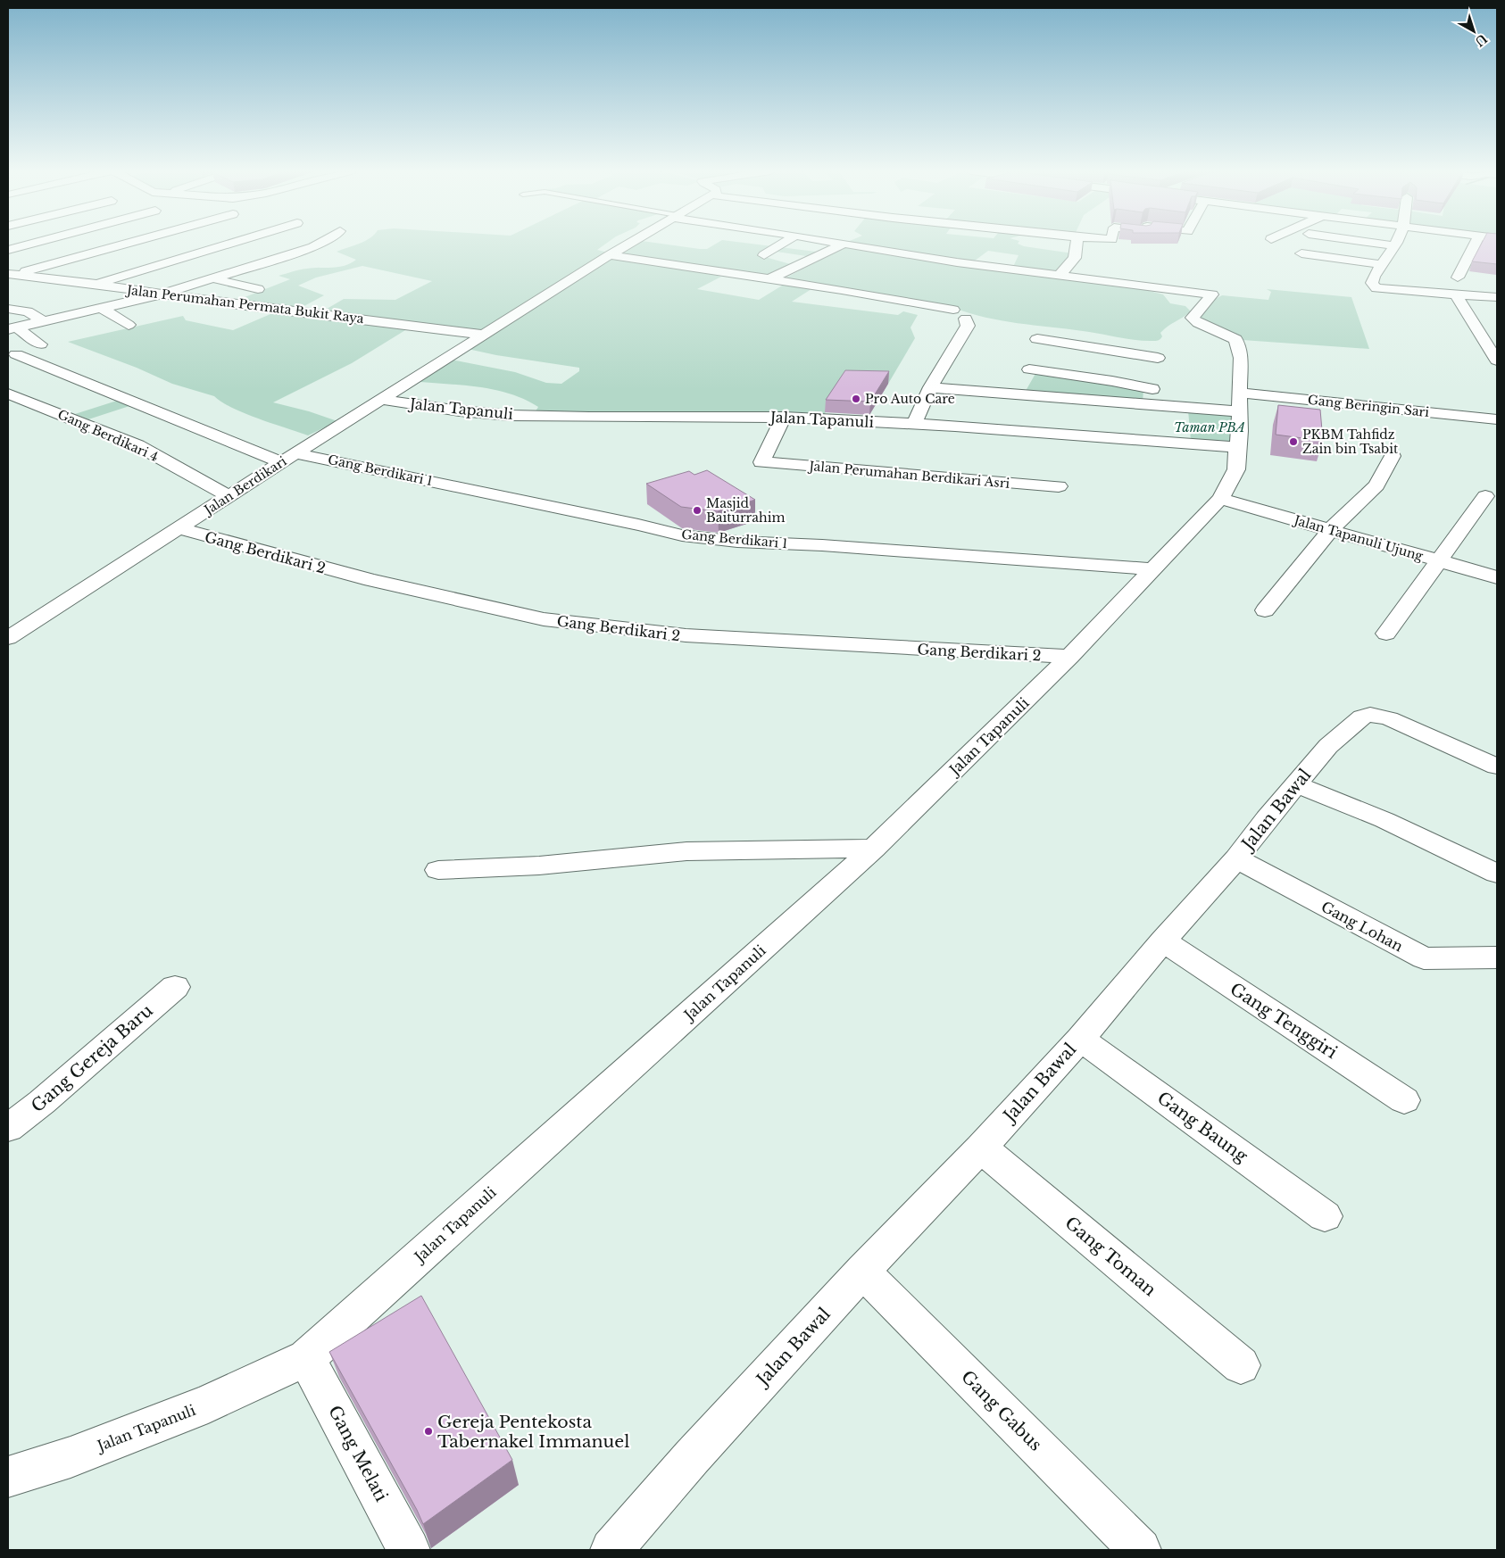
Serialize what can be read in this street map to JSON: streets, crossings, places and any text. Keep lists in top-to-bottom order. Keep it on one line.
{"streets":{"street":["Jalan Perumahan Permata Bukit Raya","Gang Beringin Sari","Jalan Tapanuli","Gang Berdikari 4","Gang Berdikari 1","Jalan Perumahan Berdikari Asri","Jalan Berdikari","Jalan Tapanuli Ujung","Gang Berdikari 2","Jalan Bawal","Gang Lohan","Gang Tenggiri","Gang Gereja Baru","Gang Baung","Gang Toman","Gang Gabus","Gang Melati"]},"crossings":[["Jalan Perumahan Permata Bukit Raya","Jalan Berdikari"],["Jalan Tapanuli","Gang Berdikari 1"],["Jalan Tapanuli","Jalan Perumahan Berdikari Asri"],["Jalan Tapanuli","Jalan Berdikari"],["Jalan Tapanuli","Jalan Tapanuli Ujung"],["Jalan Tapanuli","Gang Berdikari 2"],["Jalan Tapanuli","Gang Melati"],["Gang Berdikari 4","Jalan Berdikari"],["Gang Berdikari 1","Jalan Berdikari"],["Jalan Berdikari","Gang Berdikari 2"],["Jalan Bawal","Gang Lohan"],["Jalan Bawal","Gang Tenggiri"],["Jalan Bawal","Gang Baung"],["Jalan Bawal","Gang Toman"],["Jalan Bawal","Gang Gabus"]],"parks":["Taman PBA"],"places":["Pro Auto Care","PKBM Tahfidz Zain bin Tsabit","Masjid Baiturrahim","Gereja Pentekosta Tabernakel Immanuel"],"north":"bottom right"}
